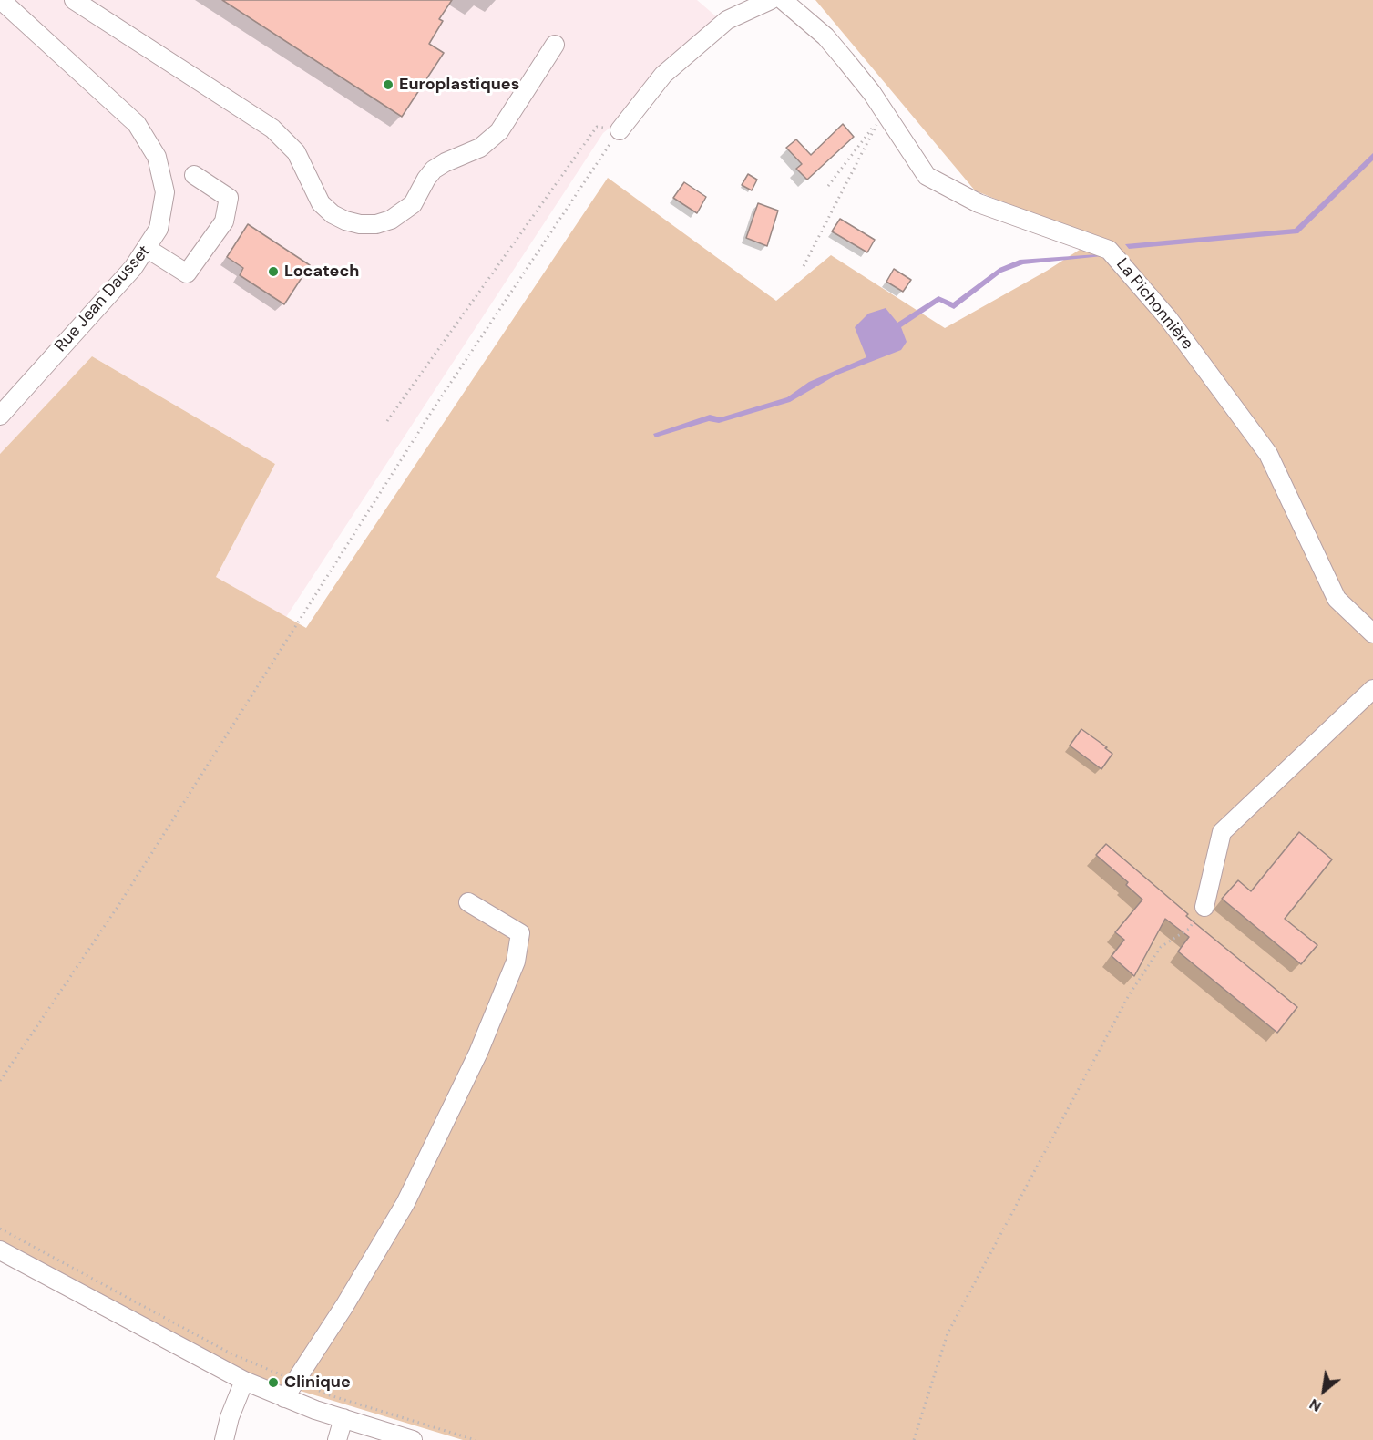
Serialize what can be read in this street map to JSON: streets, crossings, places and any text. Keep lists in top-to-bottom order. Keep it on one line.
{"streets":{"street":["Rue Jean Dausset","La Pichonnière"]},"places":["Europlastiques","Locatech","Clinique"],"north":"bottom left"}
